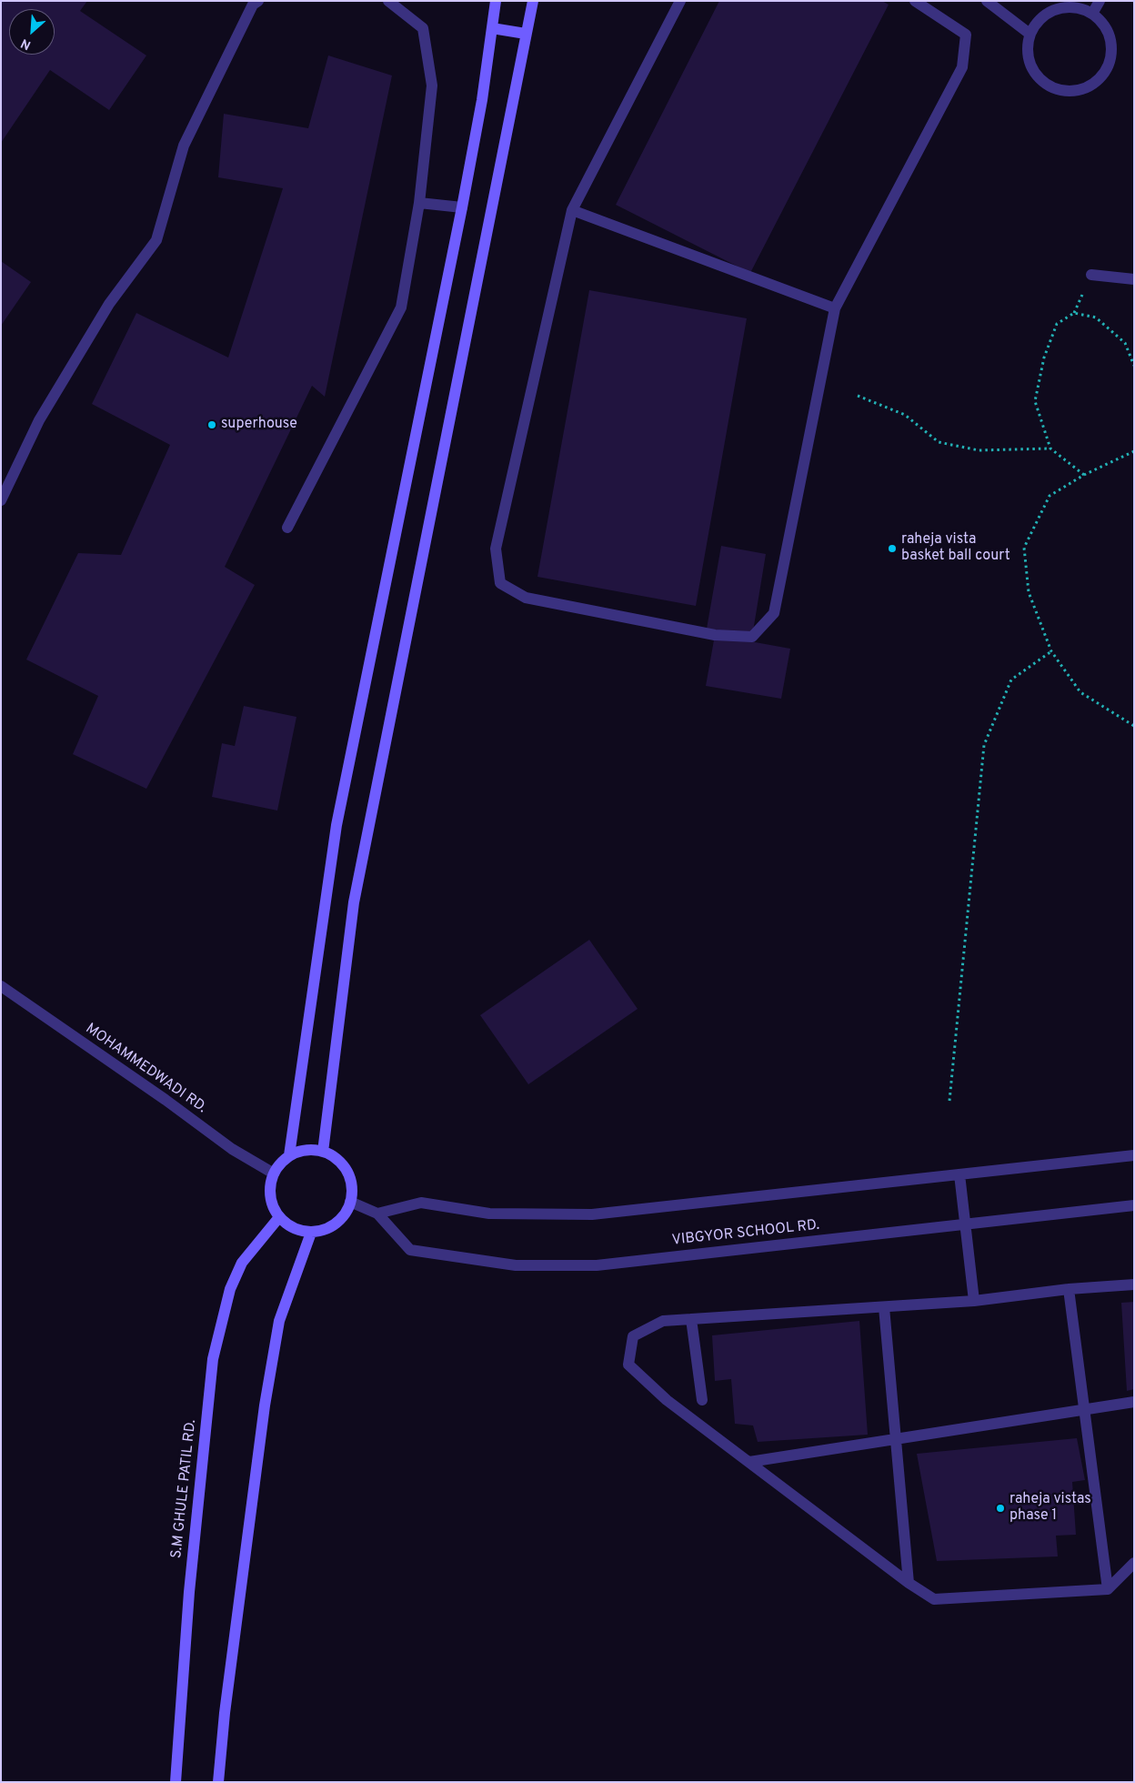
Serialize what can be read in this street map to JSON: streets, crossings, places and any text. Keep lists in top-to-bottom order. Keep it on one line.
{"streets":{"street":["MOHAMMEDWADI RD.","VIBGYOR SCHOOL RD.","S.M GHULE PATIL RD."]},"crossings":[["MOHAMMEDWADI RD.","S.M GHULE PATIL RD."]],"places":["superhouse","raheja vista basket ball court","raheja vistas phase 1"],"north":"bottom left"}
